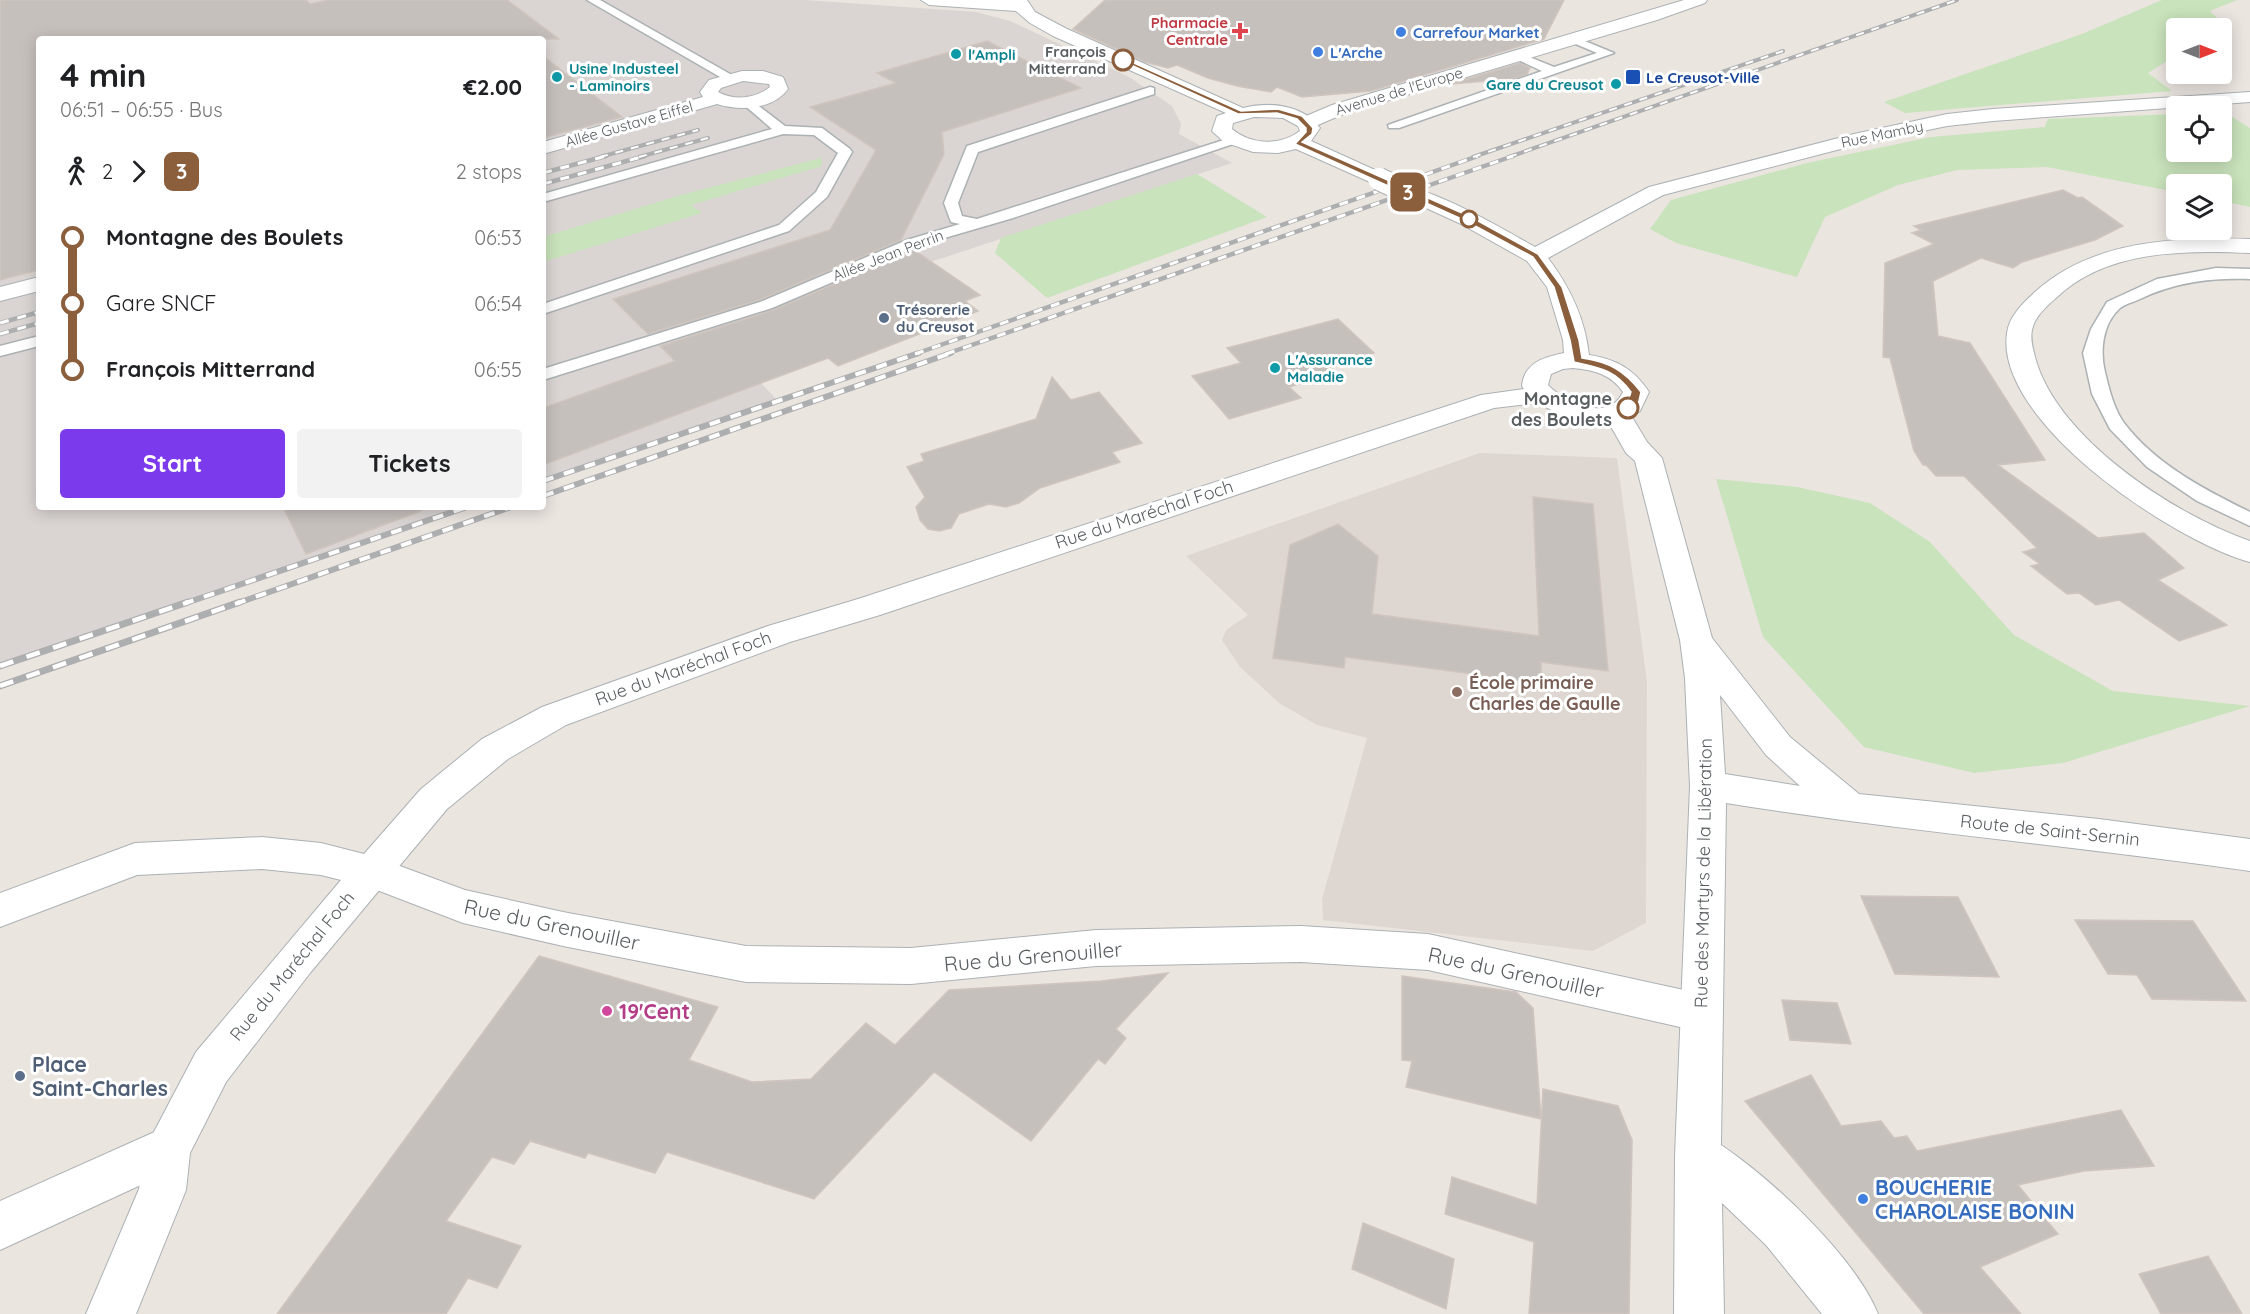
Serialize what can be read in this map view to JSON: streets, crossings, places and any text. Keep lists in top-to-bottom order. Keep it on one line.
{"streets":{"street":["Avenue de l'Europe","Allée Gustave Eiffel","Rue Mamby","Rue du Maréchal Foch","Route de Saint-Sernin","Rue des Martyrs de la Libération","Rue du Grenouiller"],"lane":["Allée Jean Perrin"]},"crossings":[["Rue du Maréchal Foch","Rue du Grenouiller"],["Route de Saint-Sernin","Rue des Martyrs de la Libération"],["Rue des Martyrs de la Libération","Rue du Grenouiller"]],"places":{"health":["Pharmacie Centrale"],"other":["Carrefour Market","L'Arche","l'Ampli","François Mitterrand","Usine Industeel - Laminoirs","Gare du Creusot","Trésorerie du Creusot","L'Assurance Maladie","Montagne des Boulets","École primaire Charles de Gaulle","19'Cent","Place Saint-Charles","BOUCHERIE CHAROLAISE BONIN"],"transit":["Le Creusot-Ville"]},"lines":["bus line 3"],"north":"right","page":{"on_map":"3","heading":["4 min","06:51 – 06:55 · Bus","€2.00"],"legs":["2","3","2 stops"],"list":[{"name":"Montagne des Boulets","value":"06:53"},{"name":"Gare SNCF","value":"06:54"},{"name":"François Mitterrand","value":"06:55"}],"buttons":["Start","Tickets"]}}
